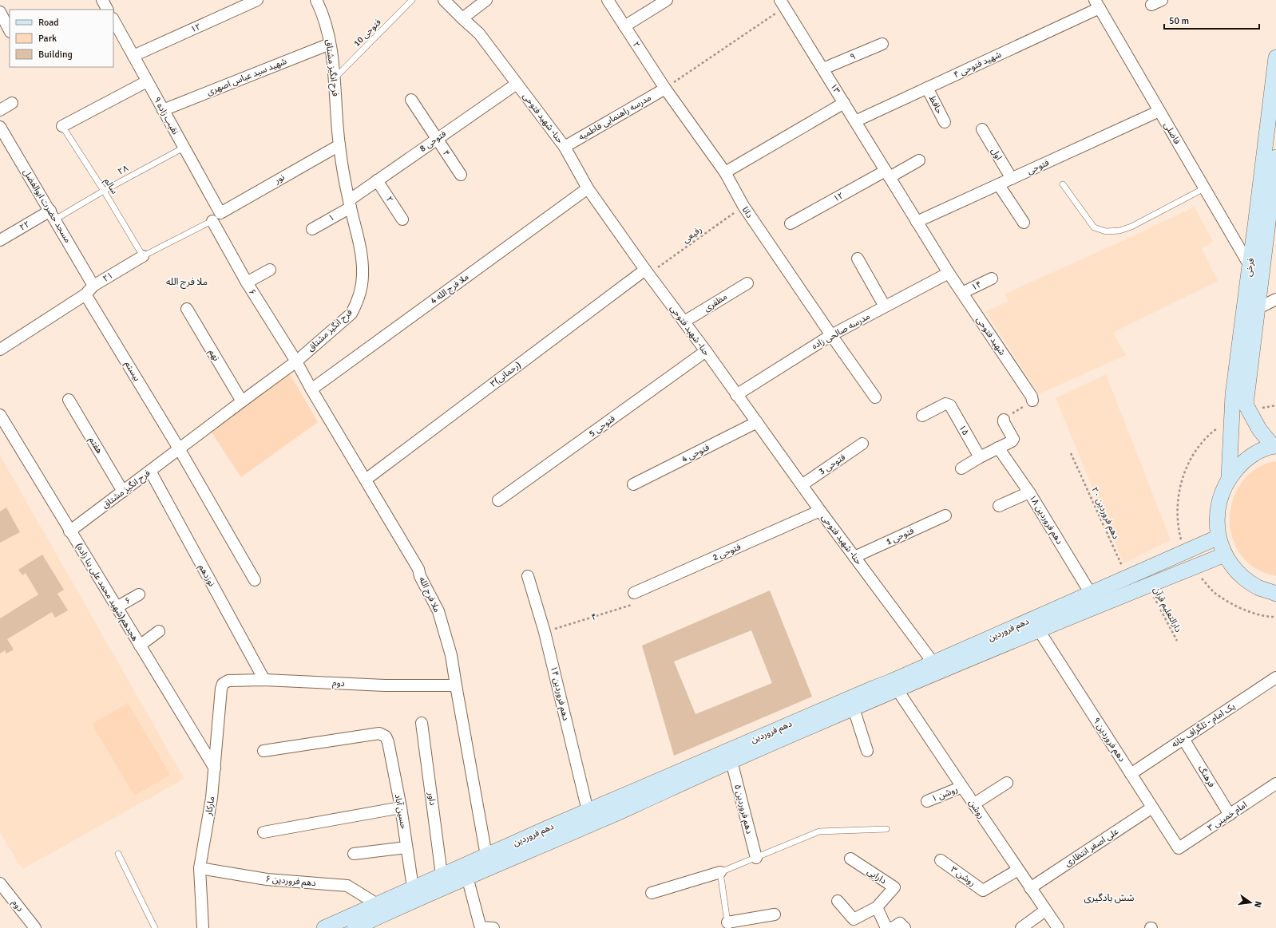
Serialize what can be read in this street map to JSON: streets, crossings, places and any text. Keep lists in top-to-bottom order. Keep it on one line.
{"streets":{"main road":["فرخی","دهم فروردین"],"street":["۱۲","۲","۹","شهید فتوحی ۴","فرح انگیز مشتاق","شهید سید عباس اصهری","۱۳","حافظ","نقیب زاده ۹","مدرسه راهنمایی فاطمیه","حنا- شهید فتوحی","فاضلی","فتوحی 8","۴","اول","فتوحی","نور","مسجد حضرت ابوالفضل","دانا","۱","۲۲","۲۱","۱۴","4 ملا فرج الله","۶","مظفری","مدرسه صالحی زاده","شهید فتوحی","نهم","بیستم","۳(رحمانی)","فتوحی 5","۱۵","هفتم","فتوحی 4","فتوحی 3","دهم فروردین ۱۸","فتوحی 1","فتوحی 2","نوزدهم","هجدهم(شهید محمد علی بنا زاده)","ملا فرج الله","دوم","دهم فروردین ۱۴","یک امام - تلگراف خانه","دهم فروردین ۹","فرهنگ","روشن ۱","داور","مارکار","دهم فروردین ۵","روشن","حسین آباد","امام خمینی ۳","علی اصغر انتظاری","دارایی","روشن ۳","دهم فروردین ۶"],"lane":["فتوحی 10","۲۸","سالم"],"path":["رفیعی","دهم فروردین ۲۰","دارالتعلیم قرآن"]},"crossings":[["۱۲","۱۳"],["۱۲","نقیب زاده ۹"],["فتوحی 10","فرح انگیز مشتاق"],["۲","مدرسه راهنمایی فاطمیه"],["۲","فتوحی 8"],["۲","دانا"],["۹","۱۳"],["شهید فتوحی ۴","۱۳"],["شهید فتوحی ۴","حافظ"],["شهید فتوحی ۴","فاضلی"],["فرح انگیز مشتاق","شهید سید عباس اصهری"],["فرح انگیز مشتاق","فتوحی 8"],["فرح انگیز مشتاق","نور"],["فرح انگیز مشتاق","۱"],["فرح انگیز مشتاق","۶"],["فرح انگیز مشتاق","نهم"],["فرح انگیز مشتاق","بیستم"],["فرح انگیز مشتاق","هفتم"],["فرح انگیز مشتاق","نوزدهم"],["فرح انگیز مشتاق","هجدهم(شهید محمد علی بنا زاده)"],["فرح انگیز مشتاق","ملا فرج الله"],["شهید سید عباس اصهری","نقیب زاده ۹"],["۱۳","فتوحی"],["۱۳","مدرسه صالحی زاده"],["۱۳","شهید فتوحی"],["نقیب زاده ۹","۲۸"],["نقیب زاده ۹","نور"],["نقیب زاده ۹","۲۱"],["نقیب زاده ۹","۶"],["مدرسه راهنمایی فاطمیه","حنا- شهید فتوحی"],["مدرسه راهنمایی فاطمیه","دانا"],["حنا- شهید فتوحی","فتوحی 8"],["حنا- شهید فتوحی","رفیعی"],["حنا- شهید فتوحی","4 ملا فرج الله"],["حنا- شهید فتوحی","مظفری"],["حنا- شهید فتوحی","مدرسه صالحی زاده"],["حنا- شهید فتوحی","۳(رحمانی)"],["حنا- شهید فتوحی","فتوحی 5"],["حنا- شهید فتوحی","فتوحی 4"],["حنا- شهید فتوحی","فتوحی 3"],["حنا- شهید فتوحی","فتوحی 1"],["حنا- شهید فتوحی","فتوحی 2"],["حنا- شهید فتوحی","دهم فروردین"],["فاضلی","فتوحی"],["فاضلی","فرخی"],["فتوحی 8","۴"],["فتوحی 8","۱"],["۴","فتوحی 2"],["۴","دهم فروردین ۱۴"],["اول","فتوحی"],["۲۸","سالم"],["۲۸","مسجد حضرت ابوالفضل"],["۲۸","۲۲"],["نور","۲۱"],["نور","۶"],["سالم","۲۱"],["مسجد حضرت ابوالفضل","۲۲"],["مسجد حضرت ابوالفضل","۲۱"],["دانا","رفیعی"],["دانا","مدرسه صالحی زاده"],["رفیعی","۳(رحمانی)"],["۲۱","۶"],["۲۱","بیستم"],["۱۴","شهید فتوحی"],["4 ملا فرج الله","ملا فرج الله"],["۶","هجدهم(شهید محمد علی بنا زاده)"],["۶","ملا فرج الله"],["مدرسه صالحی زاده","شهید فتوحی"],["۳(رحمانی)","ملا فرج الله"],["دهم فروردین ۲۰","دهم فروردین"],["دهم فروردین ۱۸","دهم فروردین"],["نوزدهم","دوم"],["هجدهم(شهید محمد علی بنا زاده)","مارکار"],["ملا فرج الله","دهم فروردین"],["ملا فرج الله","دوم"],["دارالتعلیم قرآن","دهم فروردین"],["دهم فروردین","دهم فروردین ۱۴"],["دهم فروردین","دهم فروردین ۹"],["دهم فروردین","داور"],["دهم فروردین","دهم فروردین ۵"],["دهم فروردین","روشن"],["دهم فروردین","حسین آباد"],["دهم فروردین","دهم فروردین ۶"],["دوم","مارکار"],["یک امام - تلگراف خانه","دهم فروردین ۹"],["یک امام - تلگراف خانه","فرهنگ"],["دهم فروردین ۹","امام خمینی ۳"],["دهم فروردین ۹","علی اصغر انتظاری"],["فرهنگ","امام خمینی ۳"],["روشن ۱","روشن"],["مارکار","دهم فروردین ۶"],["روشن","علی اصغر انتظاری"],["روشن","روشن ۳"]],"districts":["ملا فرج الله","شش بادگیری"],"legend":["Road","Park","Building"],"scale_bar":"50 m","north":"right"}
